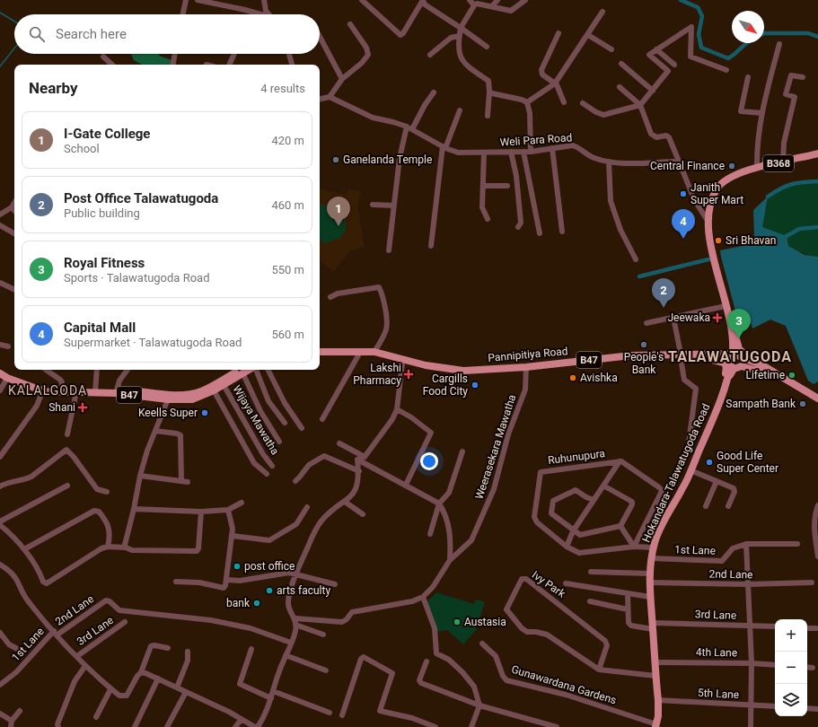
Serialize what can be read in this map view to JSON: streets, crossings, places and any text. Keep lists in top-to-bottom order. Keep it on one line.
{"streets":{"main road":["B368","Pannipitiya Road","B47","Hokandara-Talawatugoda Road"],"street":["Weli Para Road","Wijaya Mawatha","Weerasekara Mawatha","Ruhunupura","1st Lane","2nd Lane","Ivy Park","3rd Lane","4th Lane","Gunawardana Gardens","5th Lane"]},"crossings":[["B368","Pannipitiya Road"],["B368","Hokandara-Talawatugoda Road"],["Pannipitiya Road","Weerasekara Mawatha"],["Pannipitiya Road","Hokandara-Talawatugoda Road"],["B47","Wijaya Mawatha"],["Ruhunupura","Hokandara-Talawatugoda Road"],["Hokandara-Talawatugoda Road","1st Lane"],["Hokandara-Talawatugoda Road","2nd Lane"],["Hokandara-Talawatugoda Road","Ivy Park"],["Hokandara-Talawatugoda Road","3rd Lane"],["Hokandara-Talawatugoda Road","4th Lane"],["Hokandara-Talawatugoda Road","Gunawardana Gardens"],["Hokandara-Talawatugoda Road","5th Lane"],["1st Lane","2nd Lane"]],"districts":["TALAWATUGODA","KALALGODA"],"places":{"other":["Ganelanda Temple","Central Finance","Janith Super Mart","Sri Bhavan","People's Bank","Lifetime","Avishka","Cargills Food City","Sampath Bank","Keells Super","Good Life Super Center","post office","arts faculty","bank","Austasia"],"health":["Jeewaka","Lakshi Pharmacy","Shani"]},"north":"bottom right","page":{"search":"Search here","heading":["Nearby","4 results"],"list":[{"mark":"1","name":"I-Gate College","note":"School","value":"420 m"},{"mark":"2","name":"Post Office Talawatugoda","note":"Public building","value":"460 m"},{"mark":"3","name":"Royal Fitness","note":"Sports · Talawatugoda Road","value":"550 m"},{"mark":"4","name":"Capital Mall","note":"Supermarket · Talawatugoda Road","value":"560 m"}],"pins":["1","4","2","3"],"map_buttons":["+","−"]}}
